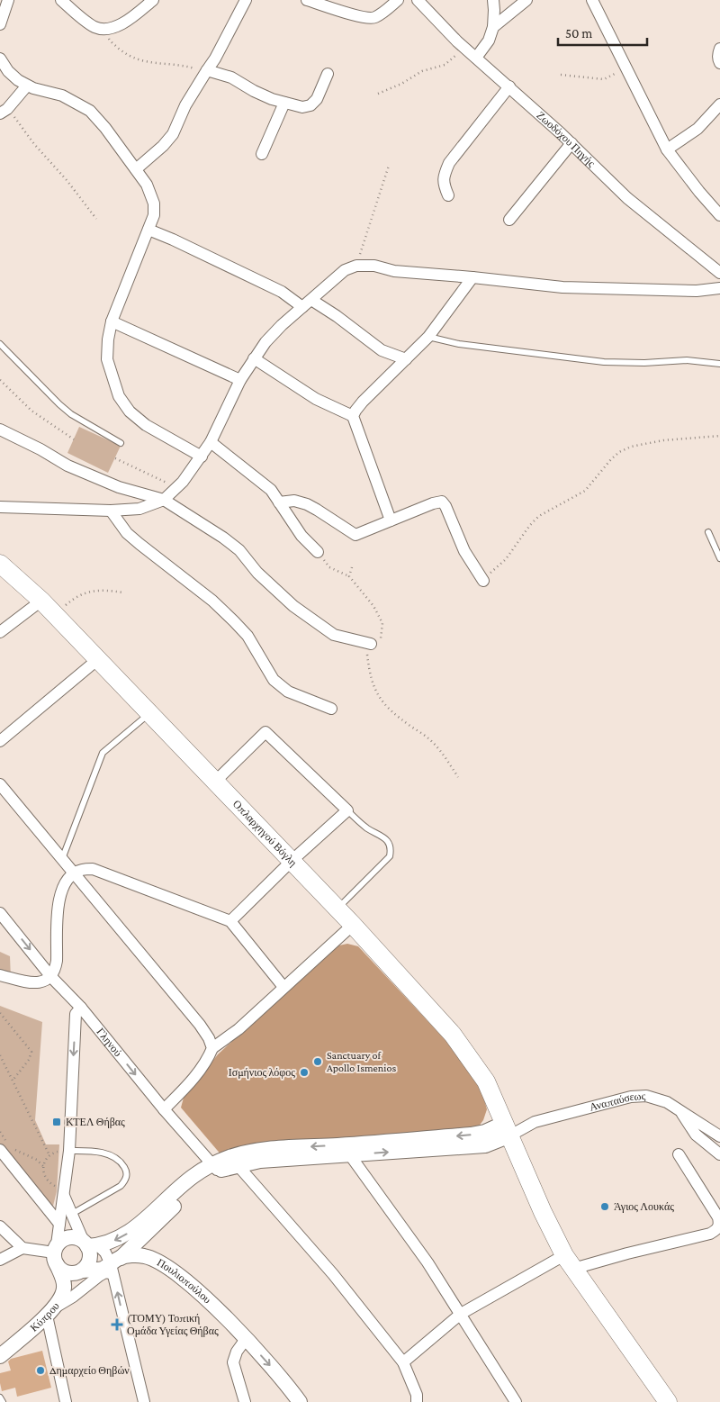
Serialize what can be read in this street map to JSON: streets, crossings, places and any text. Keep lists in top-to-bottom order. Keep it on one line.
{"streets":{"main road":["Οπλαρχηγού Βόγλη"],"street":["Ζωοδόχου Πηγής","Γληνού","Αναπαύσεως","Πουλιοπούλου","Κύπρου"]},"crossings":[["Οπλαρχηγού Βόγλη","Αναπαύσεως"],["Πουλιοπούλου","Κύπρου"]],"places":{"other":["Sanctuary of Apollo Ismenios","Ισμήνιος λόφος","Άγιος Λουκάς","Δημαρχείο Θηβών"],"transit":["ΚΤΕΛ Θήβας"],"health":["(ΤΟΜΥ) Τοπική Ομάδα Υγείας Θήβας"]},"scale_bar":"50 m"}
